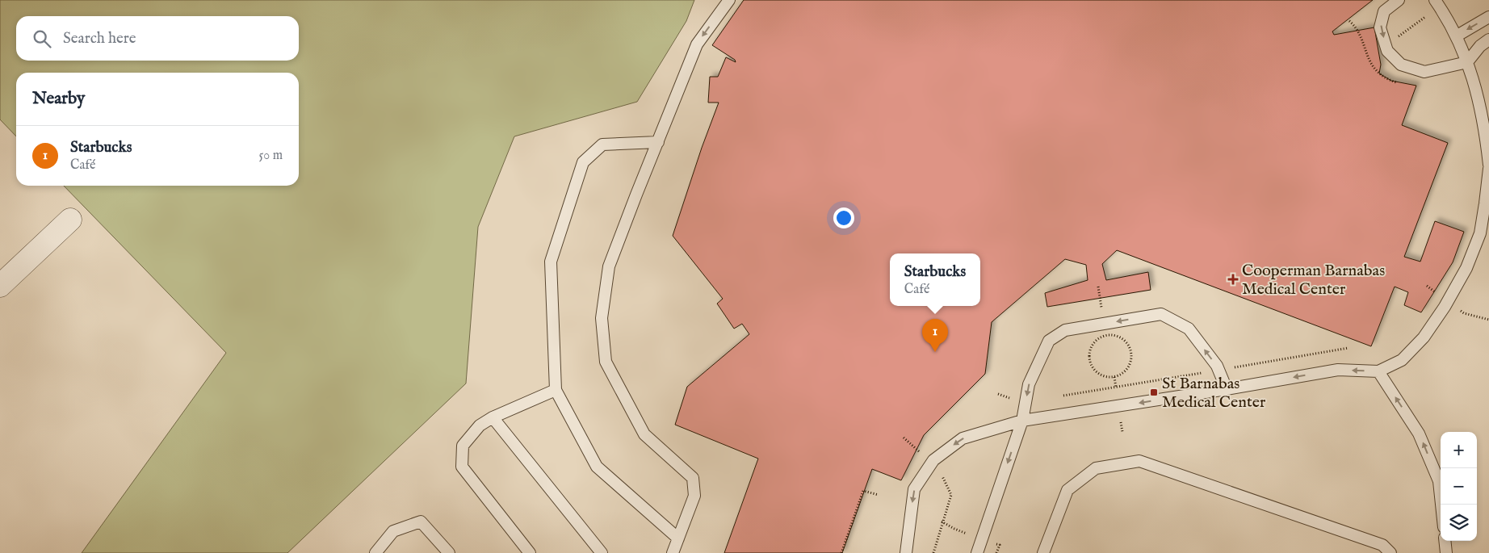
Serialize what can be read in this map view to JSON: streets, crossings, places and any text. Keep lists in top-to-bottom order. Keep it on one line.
{"places":{"health":["Cooperman Barnabas Medical Center"],"transit":["St Barnabas Medical Center"]},"page":{"search":"Search here","heading":"Nearby","list":[{"mark":"1","name":"Starbucks","note":"Café","value":"50 m"}],"popup":["Starbucks","Café"],"pins":"1","map_buttons":["+","−"]}}
